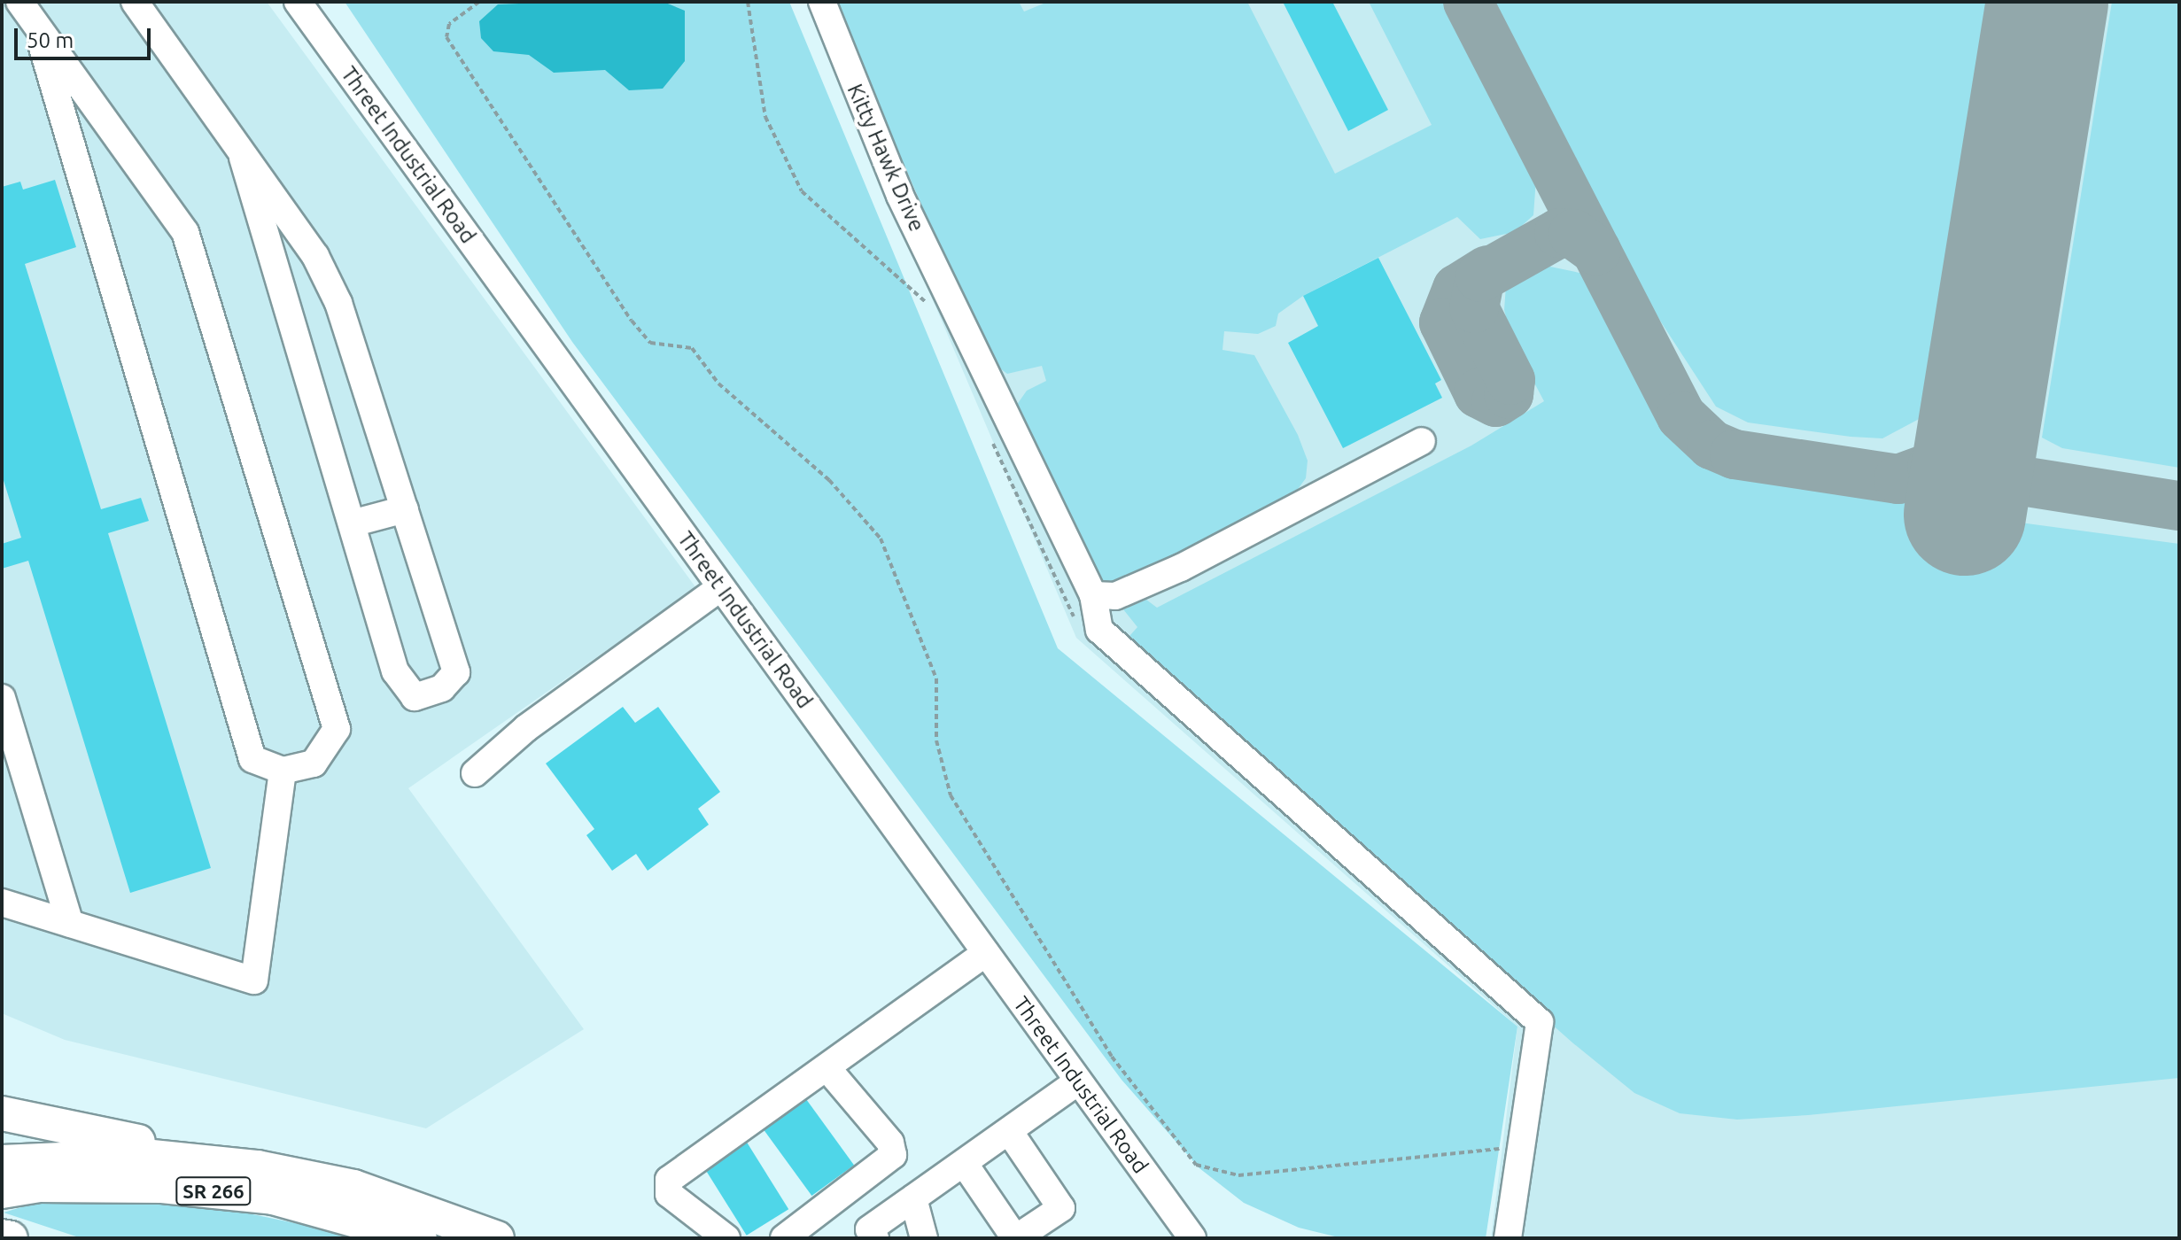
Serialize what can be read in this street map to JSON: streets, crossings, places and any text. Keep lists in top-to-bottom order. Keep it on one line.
{"streets":{"main road":["SR 266"],"street":["Threet Industrial Road","Kitty Hawk Drive"]},"scale_bar":"50 m"}
